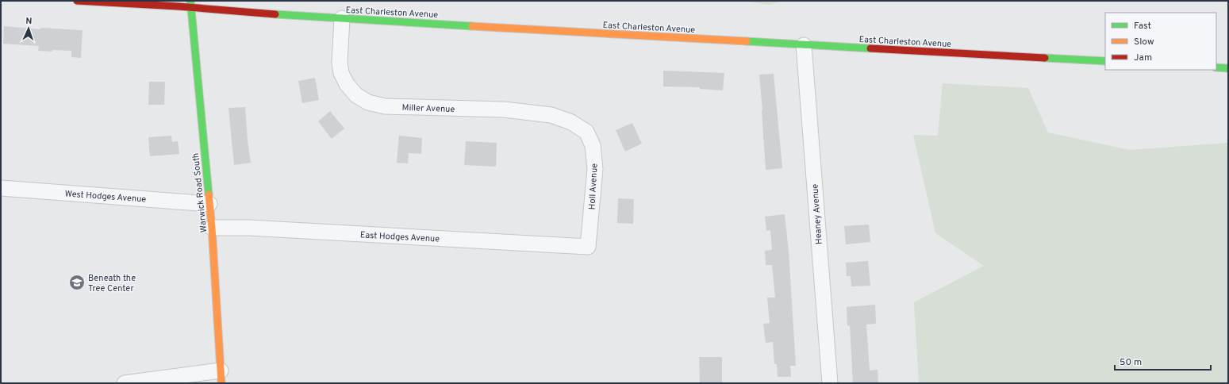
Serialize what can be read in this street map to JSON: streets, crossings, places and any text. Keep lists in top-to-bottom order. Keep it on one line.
{"streets":{"street":["East Charleston Avenue","Miller Avenue","Holl Avenue","Warwick Road South","West Hodges Avenue","Heaney Avenue","East Hodges Avenue"]},"crossings":[["East Charleston Avenue","Miller Avenue"],["East Charleston Avenue","Warwick Road South"],["East Charleston Avenue","Heaney Avenue"],["Miller Avenue","Holl Avenue"],["Holl Avenue","East Hodges Avenue"],["Warwick Road South","West Hodges Avenue"],["Warwick Road South","East Hodges Avenue"]],"places":{"school or university":["Beneath the Tree Center"]},"legend":["Fast","Slow","Jam"],"scale_bar":"50 m","north":"top"}
